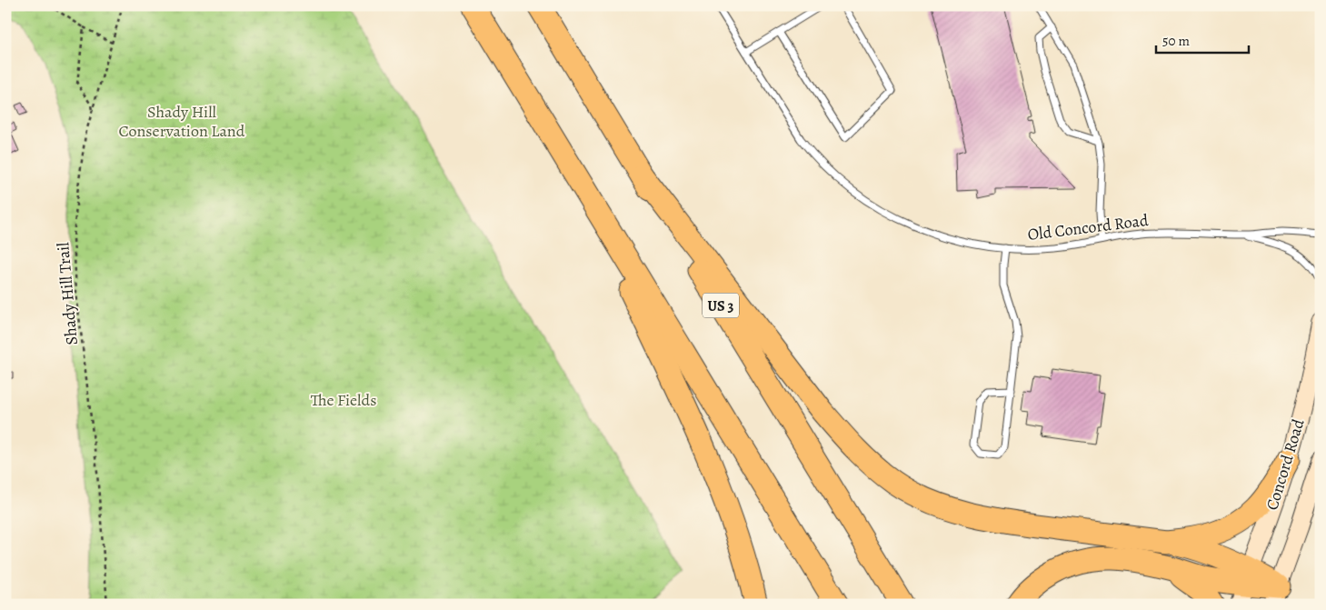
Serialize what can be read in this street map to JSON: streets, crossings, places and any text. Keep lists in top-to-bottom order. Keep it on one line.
{"streets":{"highway":["US 3"],"main road":["Concord Road"],"lane":["Old Concord Road"],"path":["Shady Hill Trail"]},"parks":["Shady Hill Conservation Land","The Fields"],"scale_bar":"50 m"}
